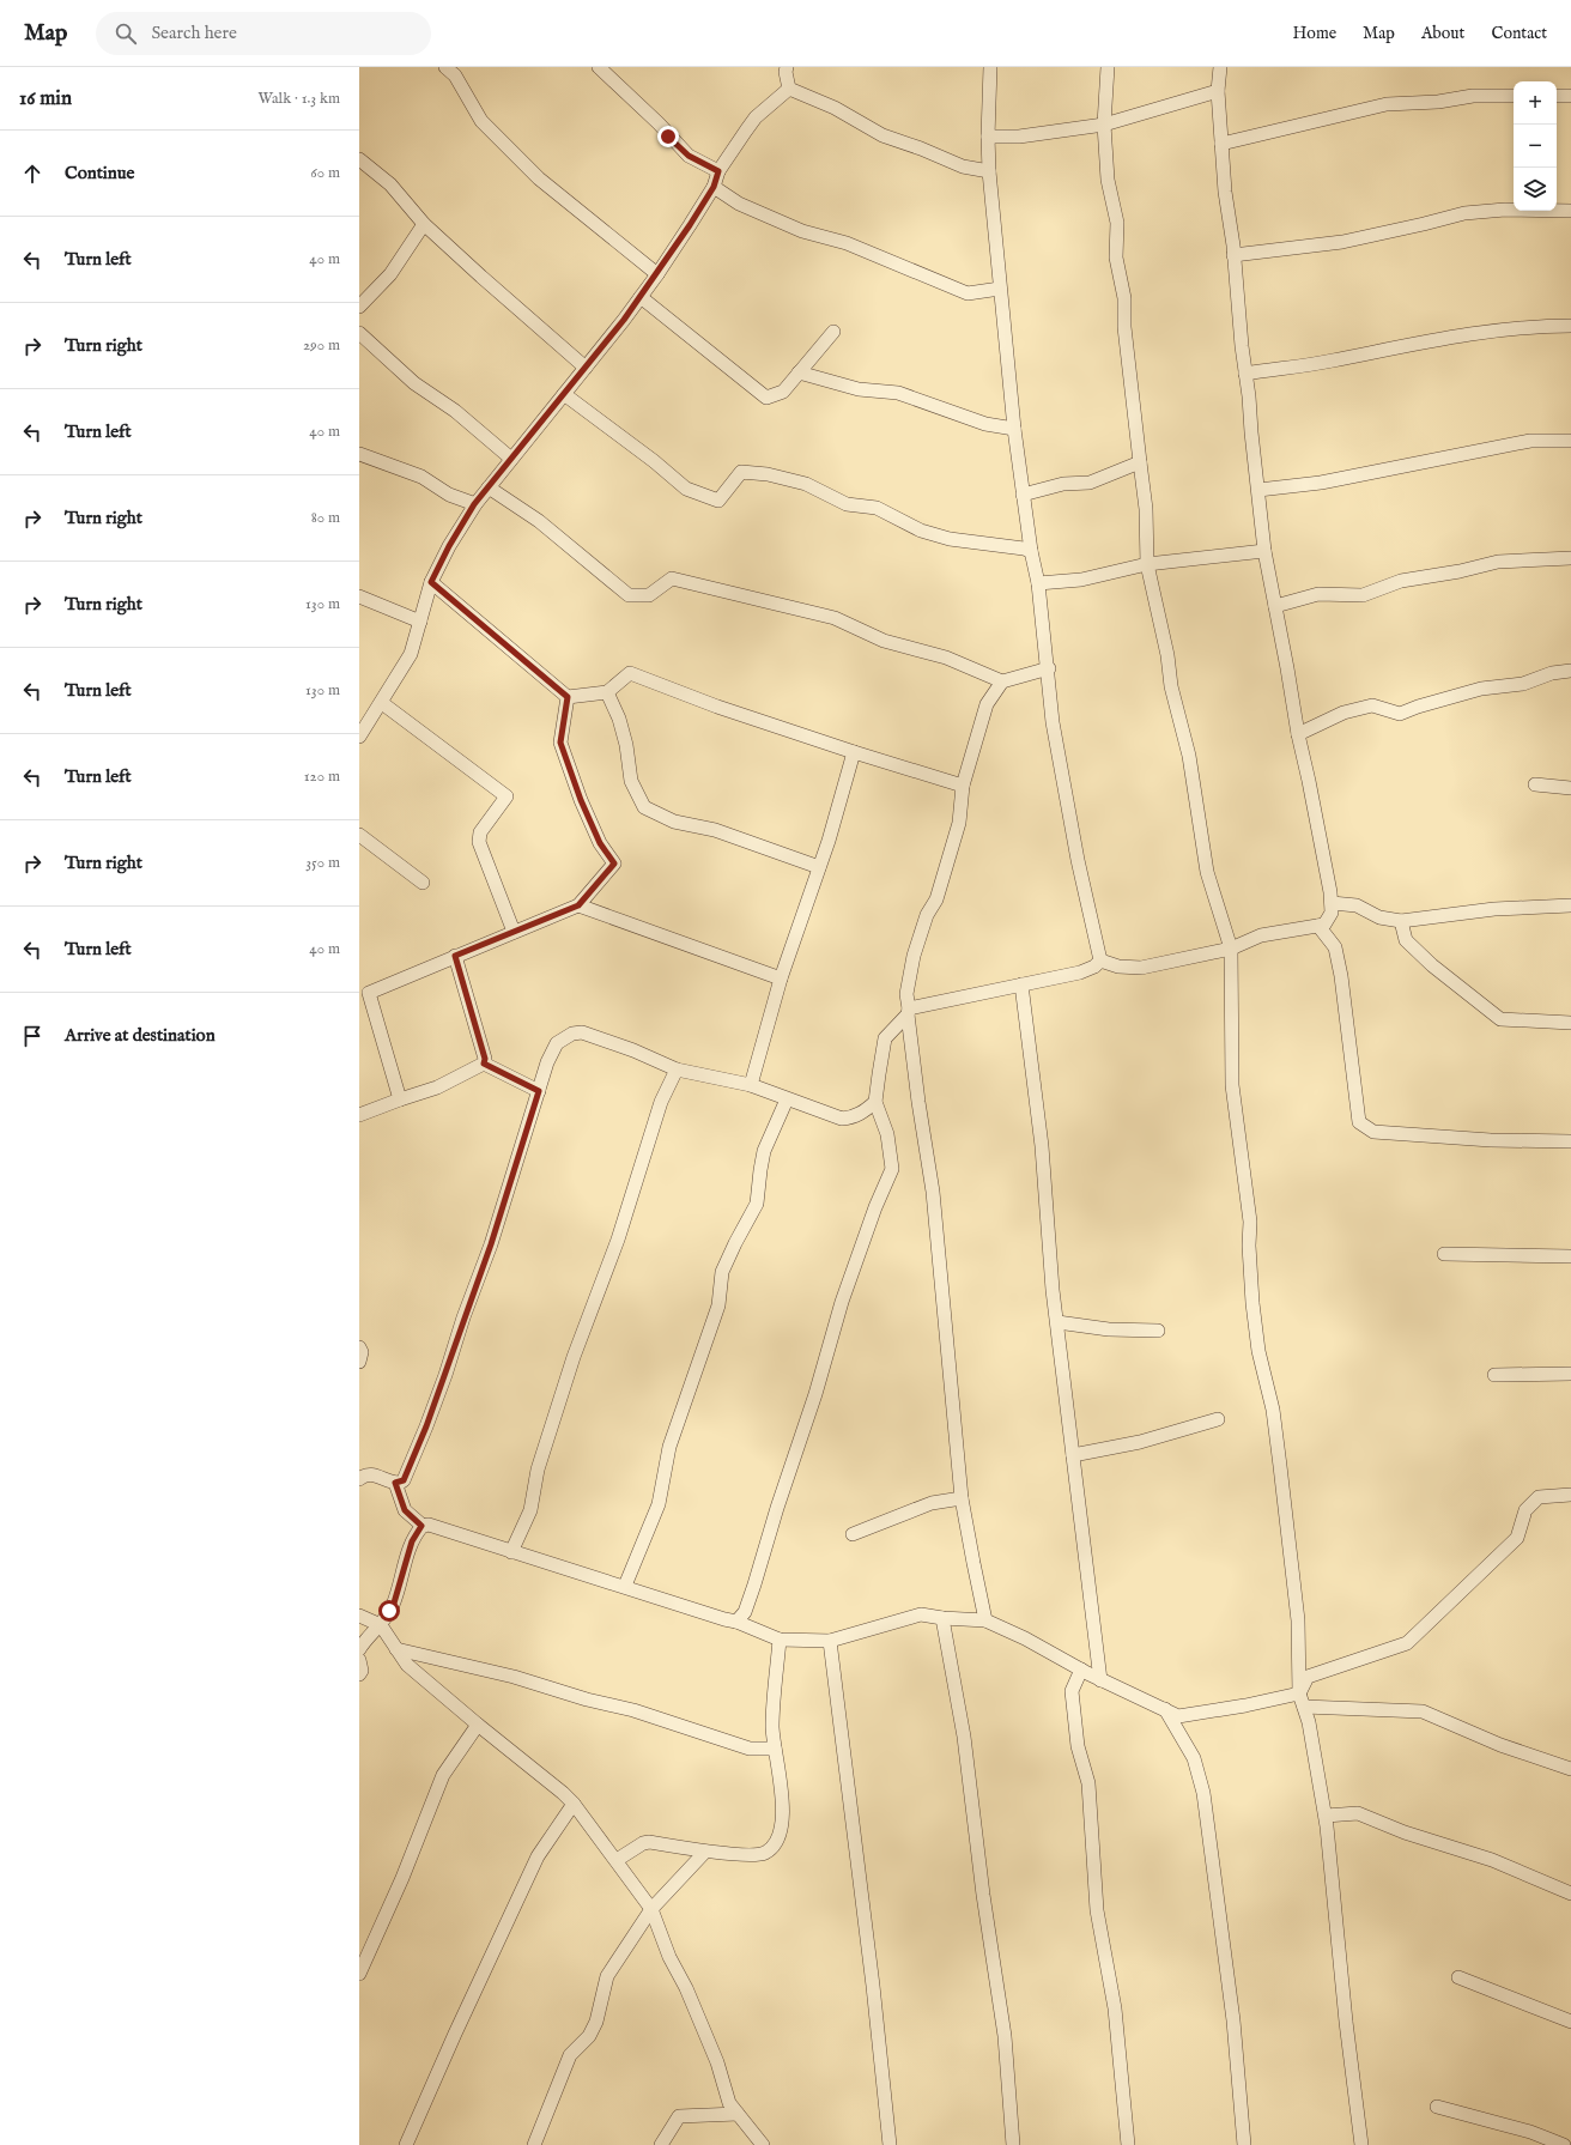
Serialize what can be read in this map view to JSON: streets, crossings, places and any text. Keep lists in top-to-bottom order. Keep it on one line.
{"page":{"header":"Map","search":"Search here","nav":["Home","Map","About","Contact"],"heading":["16 min","Walk · 1.3 km"],"map_buttons":["+","−"],"list":[["Continue","60 m"],["Turn left","40 m"],["Turn right","290 m"],["Turn left","40 m"],["Turn right","80 m"],["Turn right","130 m"],["Turn left","130 m"],["Turn left","120 m"],["Turn right","350 m"],["Turn left","40 m"],"Arrive at destination"]}}
